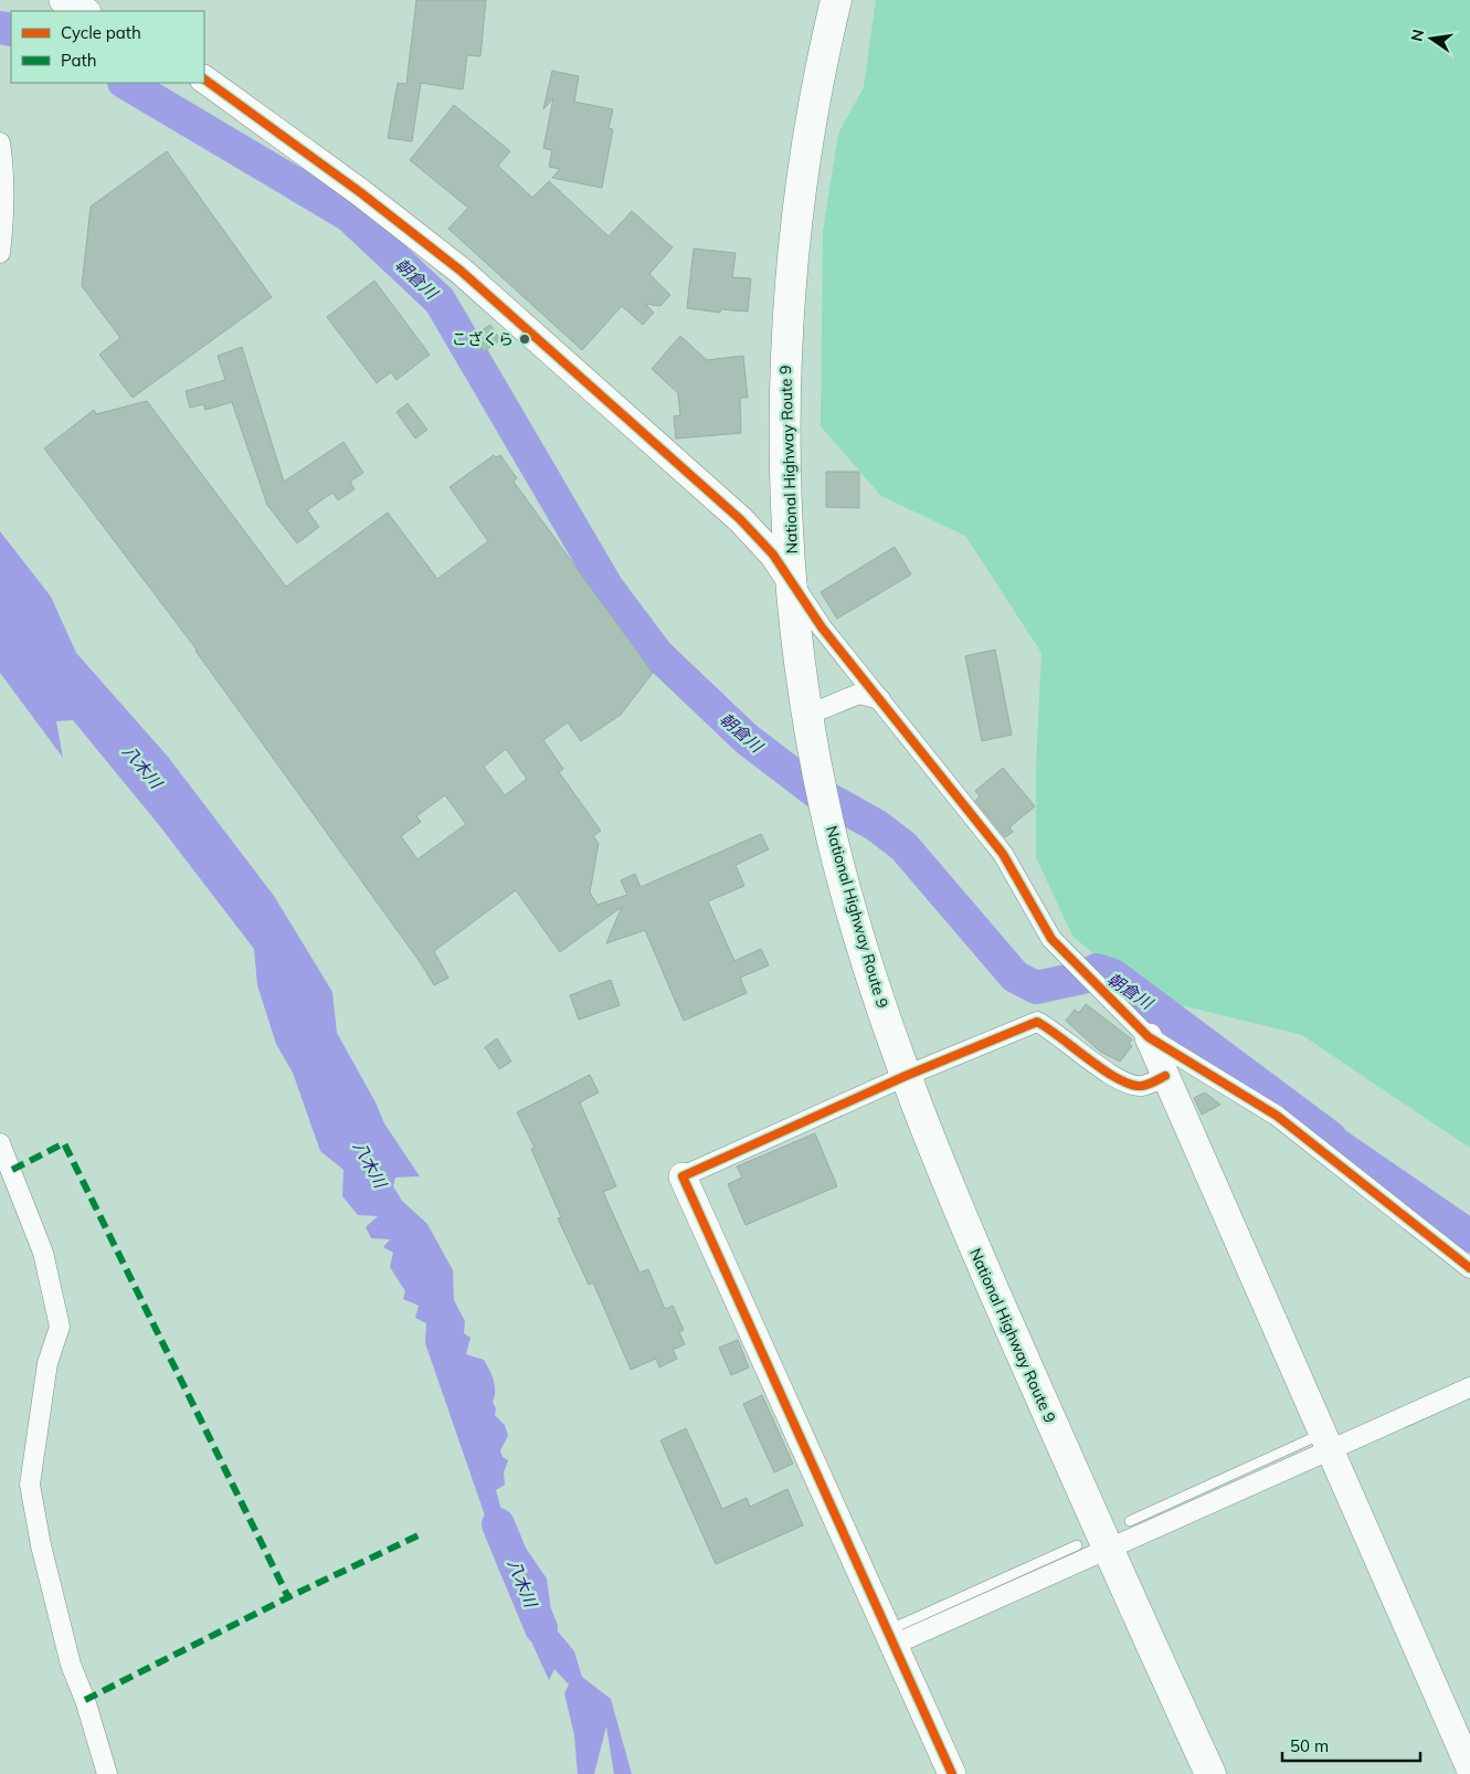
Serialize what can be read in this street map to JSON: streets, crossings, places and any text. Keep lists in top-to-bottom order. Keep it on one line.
{"streets":{"highway":["National Highway Route 9"]},"water":["朝倉川","八木川"],"places":["こざくら"],"legend":["Cycle path","Path"],"scale_bar":"50 m","north":"left"}
